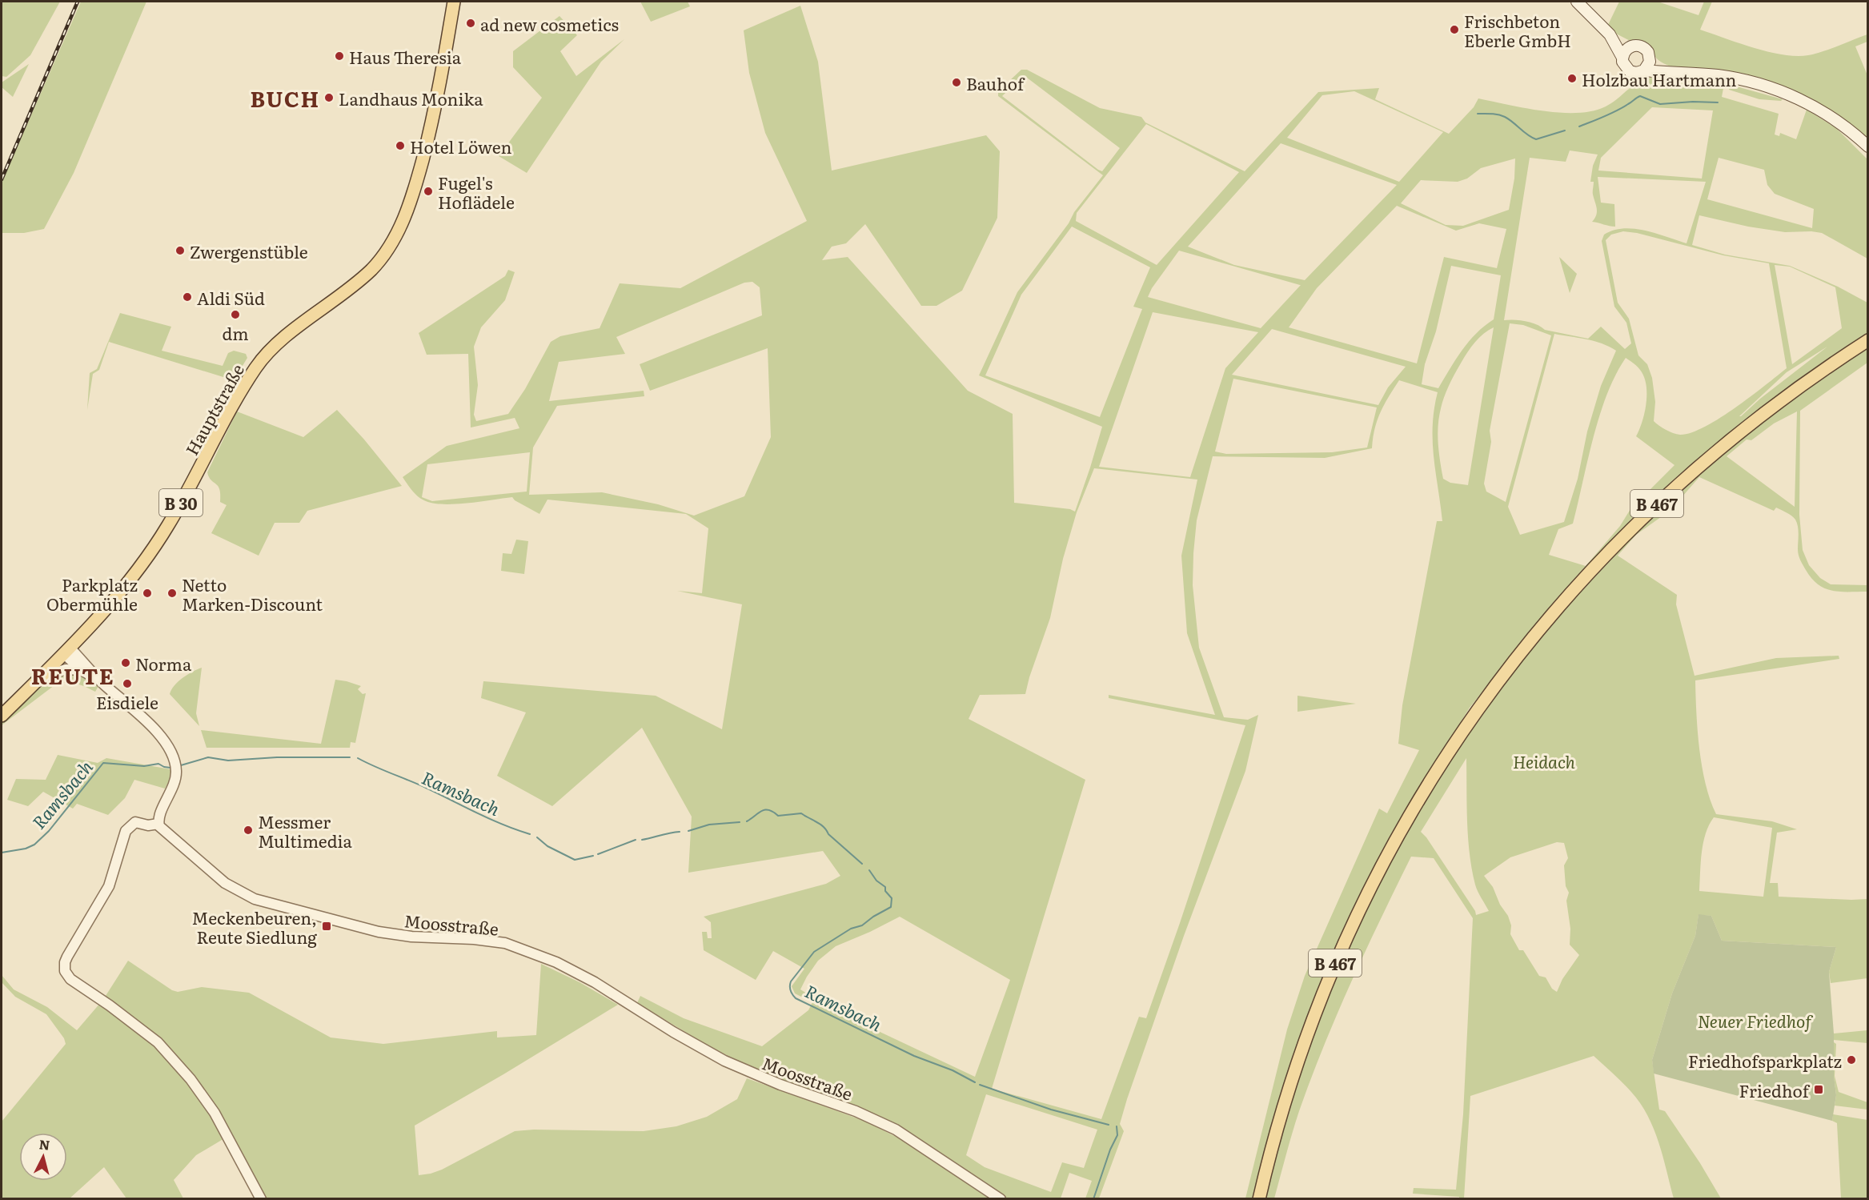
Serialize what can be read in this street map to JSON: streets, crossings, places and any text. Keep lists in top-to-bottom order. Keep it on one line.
{"streets":{"main road":["Hauptstraße","B 30","B 467"],"street":["Moosstraße"]},"districts":["BUCH","REUTE"],"water":["Ramsbach"],"parks":["Heidach","Neuer Friedhof"],"places":{"other":["ad new cosmetics","Frischbeton Eberle GmbH","Haus Theresia","Holzbau Hartmann","Bauhof","Landhaus Monika","Hotel Löwen","Fugel's Hoflädele","Zwergenstüble","Aldi Süd","dm","Parkplatz Obermühle","Netto Marken-Discount","Norma","Eisdiele","Messmer Multimedia","Friedhofsparkplatz"],"transit":["Meckenbeuren, Reute Siedlung","Friedhof"]},"north":"top"}
